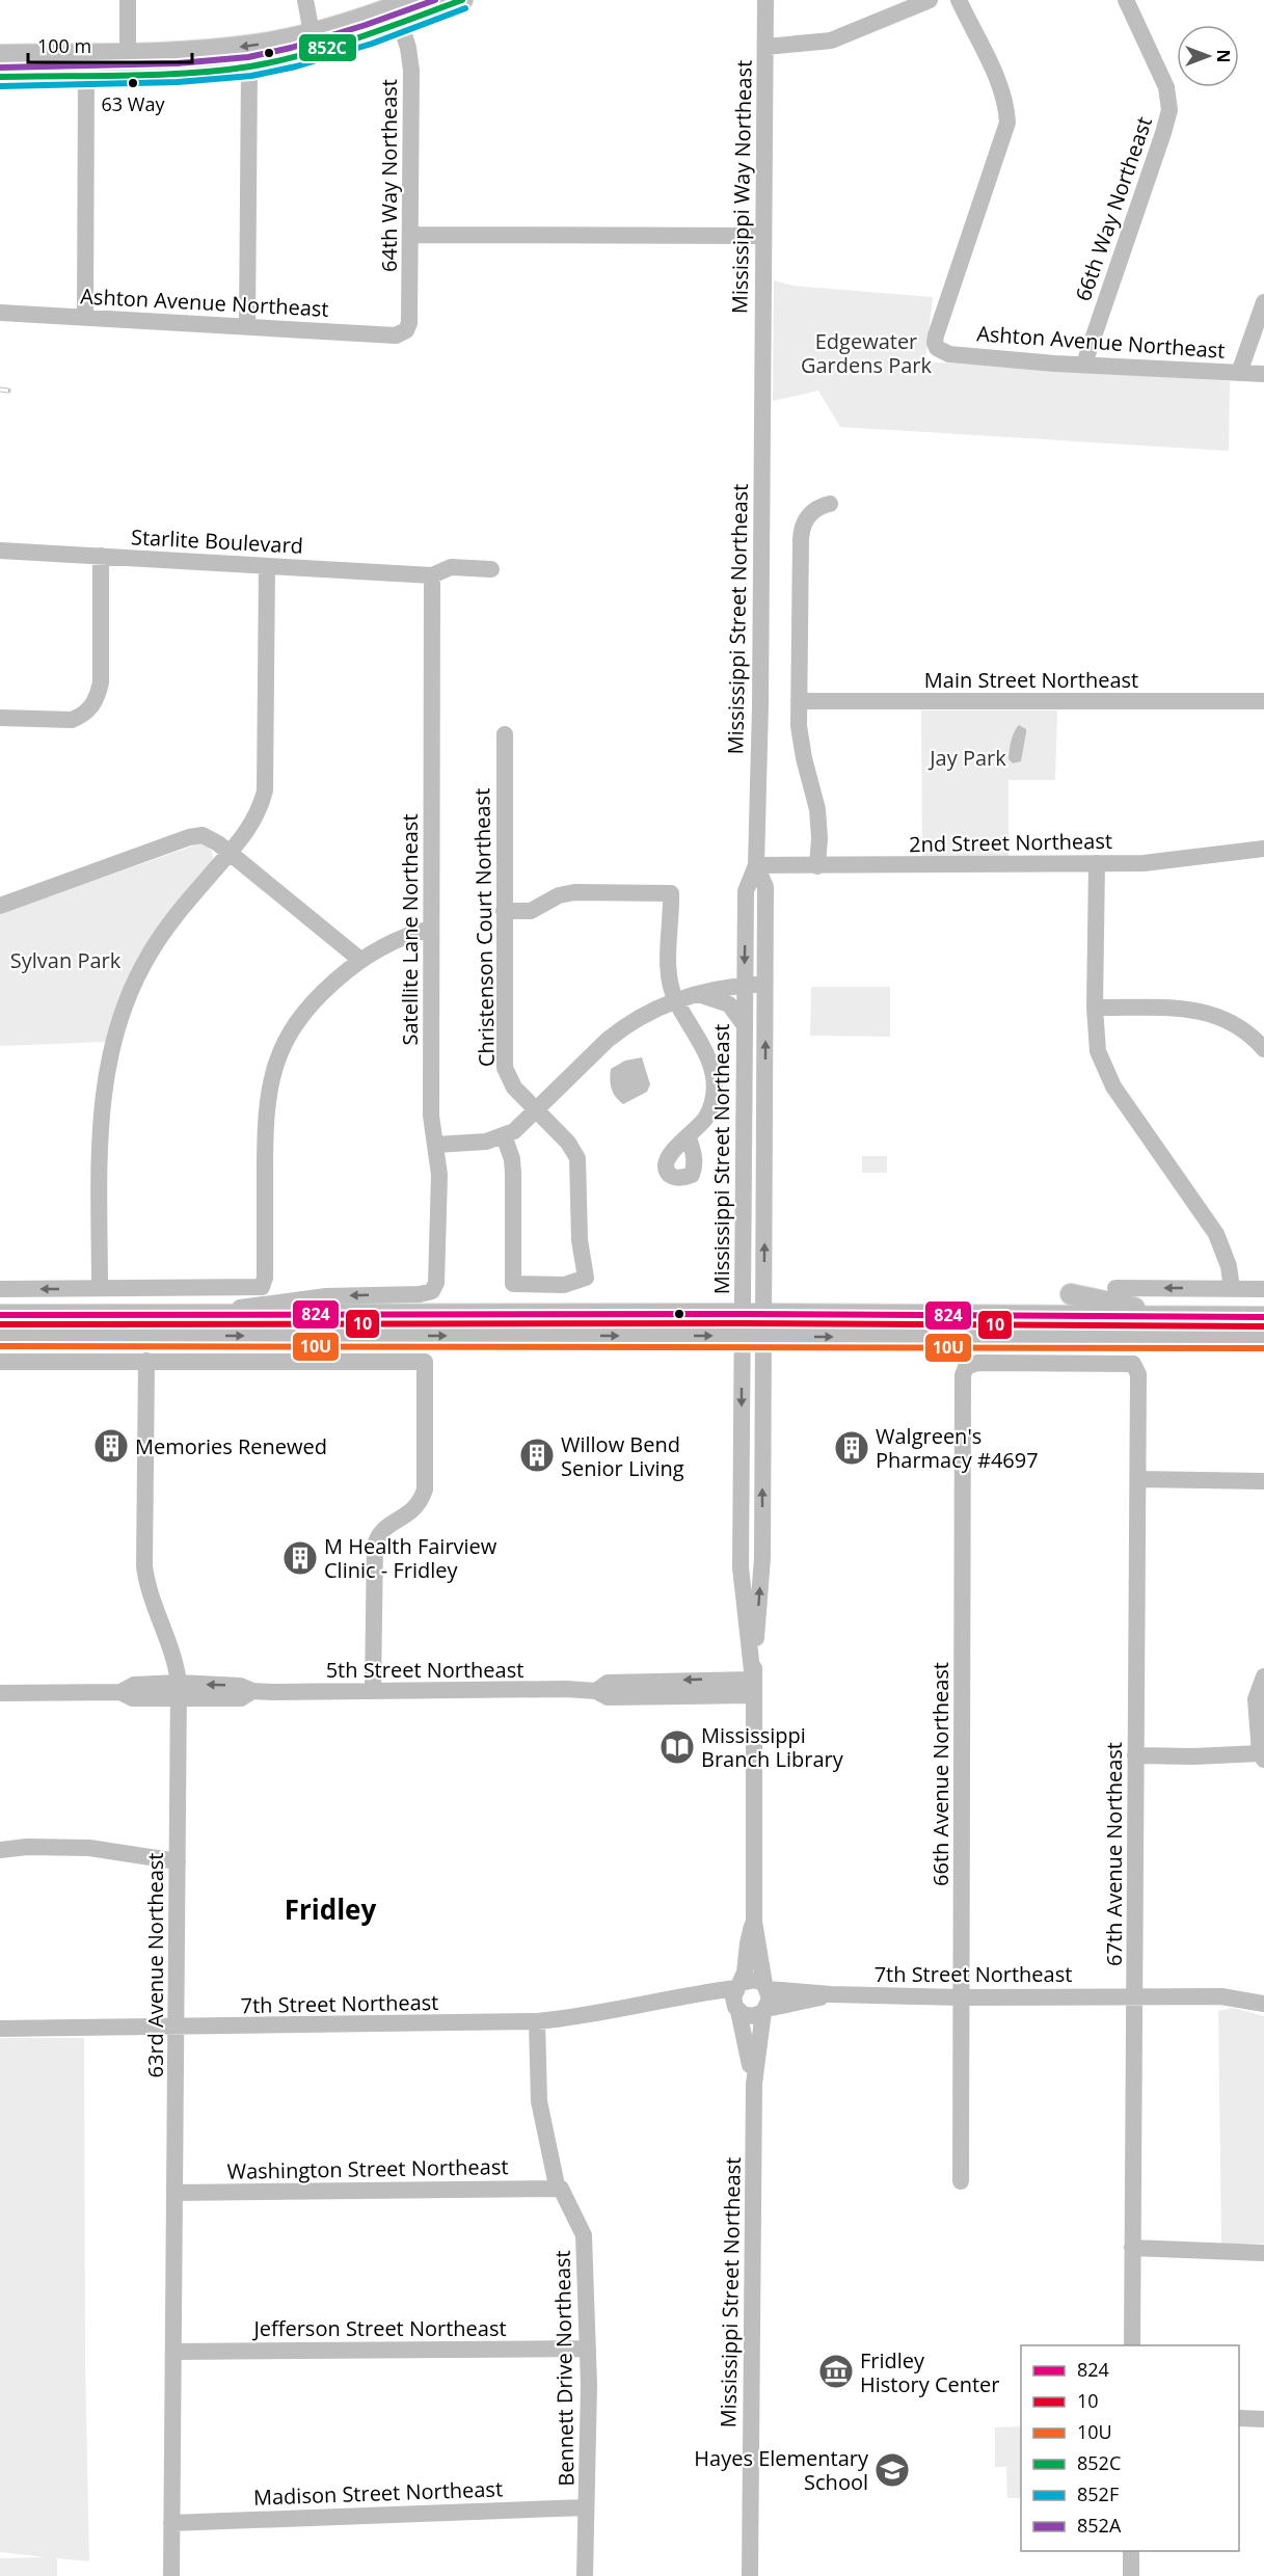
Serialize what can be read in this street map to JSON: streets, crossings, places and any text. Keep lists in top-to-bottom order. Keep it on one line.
{"streets":{"street":["64th Way Northeast","Mississippi Way Northeast","66th Way Northeast","Ashton Avenue Northeast","Starlite Boulevard","Mississippi Street Northeast","Main Street Northeast","2nd Street Northeast","Christenson Court Northeast","Satellite Lane Northeast","5th Street Northeast","66th Avenue Northeast","67th Avenue Northeast","63rd Avenue Northeast","7th Street Northeast","Washington Street Northeast","Jefferson Street Northeast","Bennett Drive Northeast","Madison Street Northeast"]},"crossings":[["64th Way Northeast","Ashton Avenue Northeast"],["Mississippi Way Northeast","Mississippi Street Northeast"],["66th Way Northeast","Ashton Avenue Northeast"],["Starlite Boulevard","Satellite Lane Northeast"],["Mississippi Street Northeast","2nd Street Northeast"],["Mississippi Street Northeast","5th Street Northeast"],["Mississippi Street Northeast","7th Street Northeast"],["5th Street Northeast","63rd Avenue Northeast"],["66th Avenue Northeast","67th Avenue Northeast"],["66th Avenue Northeast","7th Street Northeast"],["67th Avenue Northeast","7th Street Northeast"],["63rd Avenue Northeast","7th Street Northeast"],["63rd Avenue Northeast","Washington Street Northeast"],["63rd Avenue Northeast","Jefferson Street Northeast"],["63rd Avenue Northeast","Madison Street Northeast"],["7th Street Northeast","Bennett Drive Northeast"],["Washington Street Northeast","Bennett Drive Northeast"],["Jefferson Street Northeast","Bennett Drive Northeast"],["Bennett Drive Northeast","Madison Street Northeast"]],"districts":["Fridley"],"parks":["Edgewater Gardens Park","Jay Park","Sylvan Park"],"places":{"other":["63 Way"],"building":["Memories Renewed","Walgreen's Pharmacy #4697","Willow Bend Senior Living","M Health Fairview Clinic - Fridley"],"library":["Mississippi Branch Library"],"museum":["Fridley History Center"],"school or university":["Hayes Elementary School"]},"lines":["transit line 852C","transit line 852A","transit line 852F","transit line 824","transit line 10","transit line 10U"],"legend":["824","10","10U","852C","852F","852A"],"scale_bar":"100 m","north":"right"}
